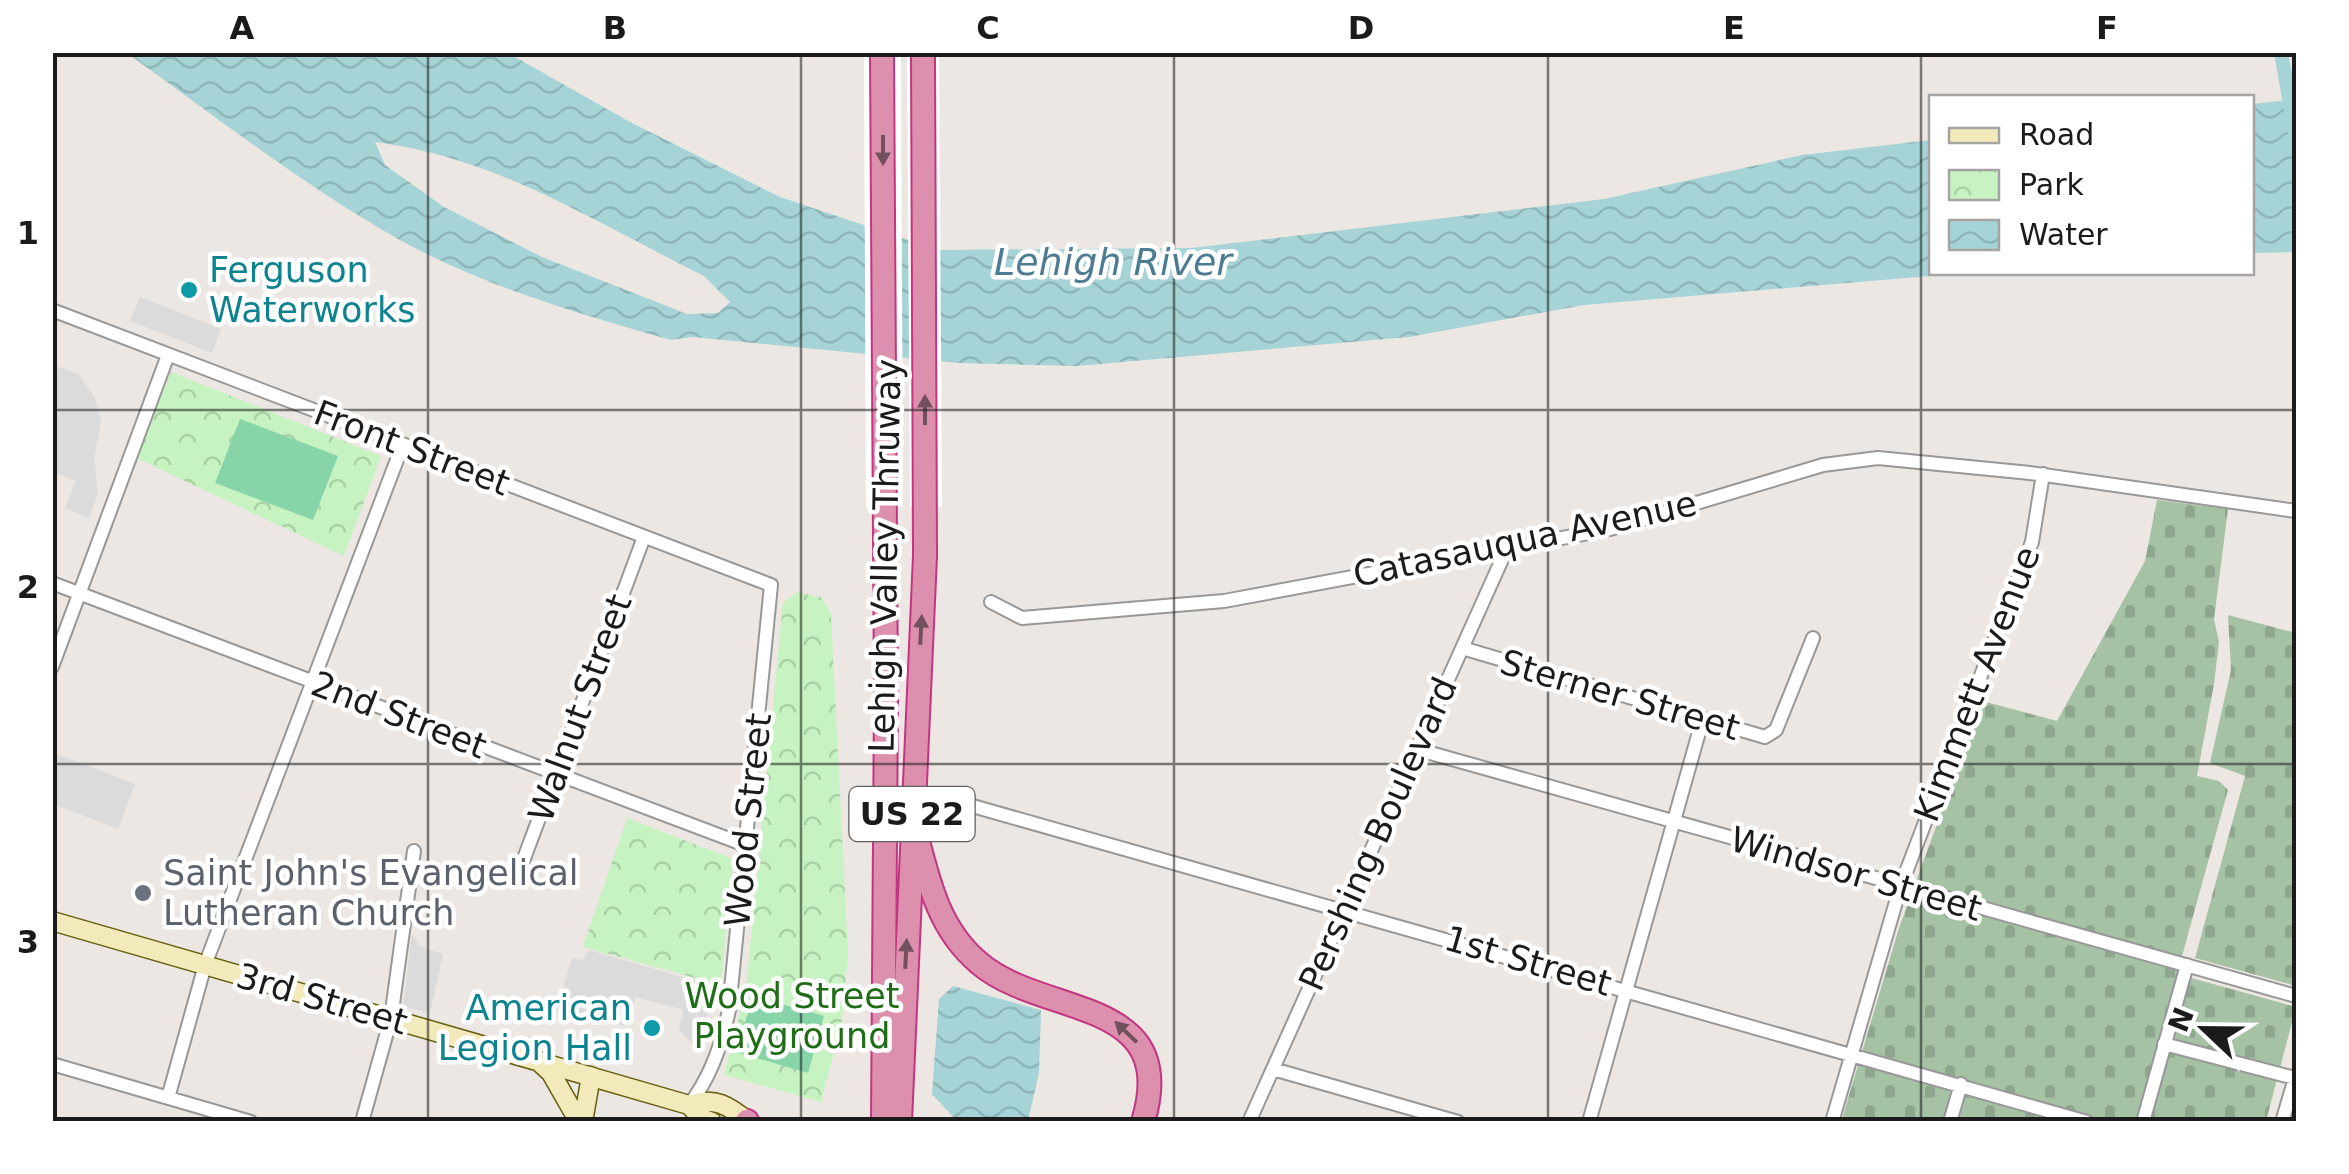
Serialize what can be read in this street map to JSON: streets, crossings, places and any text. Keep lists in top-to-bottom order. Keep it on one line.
{"streets":{"highway":["Lehigh Valley Thruway","US 22"],"main road":["3rd Street"],"street":["Front Street","Catasauqua Avenue","Kimmett Avenue","Sterner Street","Walnut Street","2nd Street","Wood Street","Pershing Boulevard","Windsor Street","1st Street"]},"crossings":[["Front Street","Walnut Street"],["Front Street","Wood Street"],["Catasauqua Avenue","Kimmett Avenue"],["Catasauqua Avenue","Pershing Boulevard"],["Kimmett Avenue","Windsor Street"],["Kimmett Avenue","1st Street"],["Sterner Street","Pershing Boulevard"],["Walnut Street","2nd Street"],["2nd Street","Wood Street"],["Wood Street","3rd Street"],["Pershing Boulevard","Windsor Street"],["Pershing Boulevard","1st Street"]],"water":["Lehigh River"],"parks":["Wood Street Playground"],"places":["Ferguson Waterworks","Saint John's Evangelical Lutheran Church","American Legion Hall"],"legend":["Road","Park","Water"],"north":"left","grid":{"columns":["A","B","C","D","E","F"],"rows":["1","2","3"]}}
